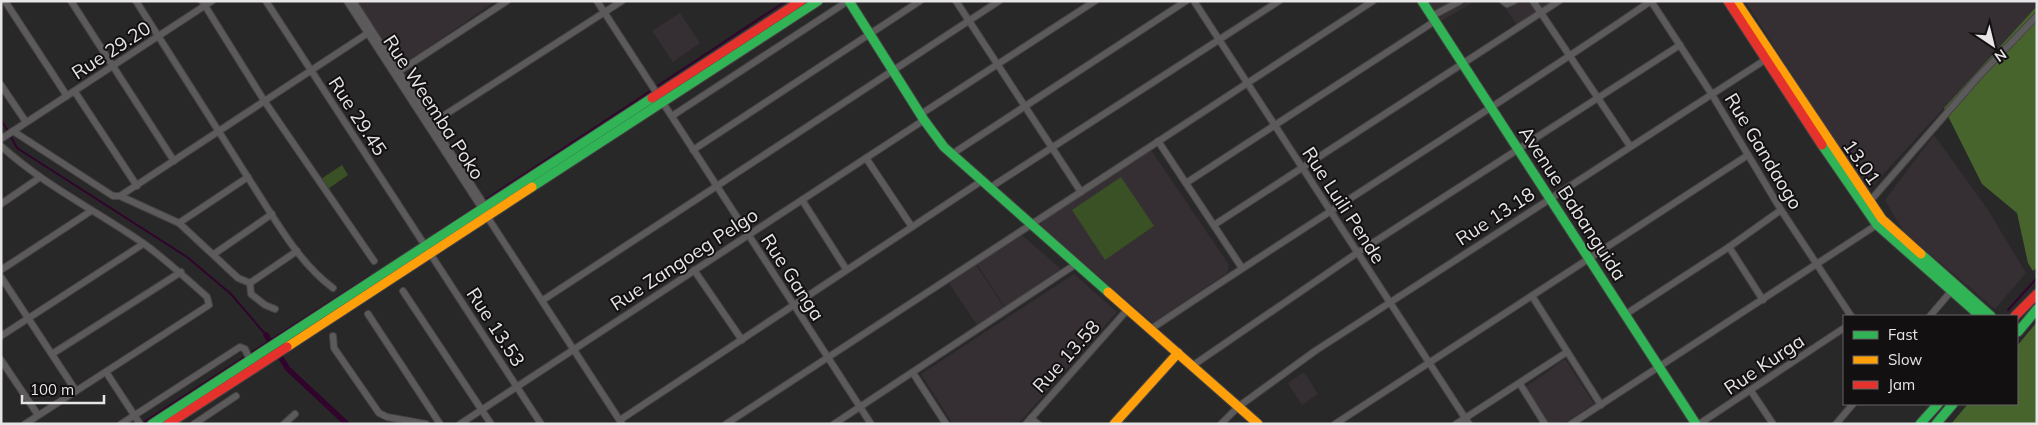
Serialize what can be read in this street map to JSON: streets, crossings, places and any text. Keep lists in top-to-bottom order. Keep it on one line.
{"streets":{"main road":["13.01","Avenue Babanguida"],"street":["Rue 29.20","Rue Weemba Poko","Rue 29.45","Rue Gandaogo","Rue Luili Pende","Rue 13.18","Rue Zangoeg Pelgo","Rue Ganga","Rue 13.53","Rue 13.58","Rue Kurga"]},"crossings":[["Rue Weemba Poko","Rue Zangoeg Pelgo"],["Rue 29.45","Rue 13.53"],["Rue Gandaogo","Rue 13.18"],["13.01","Rue 13.18"],["Avenue Babanguida","Rue 13.18"],["Avenue Babanguida","Rue Kurga"],["Rue Luili Pende","Rue 13.18"],["Rue Zangoeg Pelgo","Rue Ganga"],["Rue Zangoeg Pelgo","Rue 13.53"]],"legend":["Fast","Slow","Jam"],"scale_bar":"100 m","north":"bottom right"}
